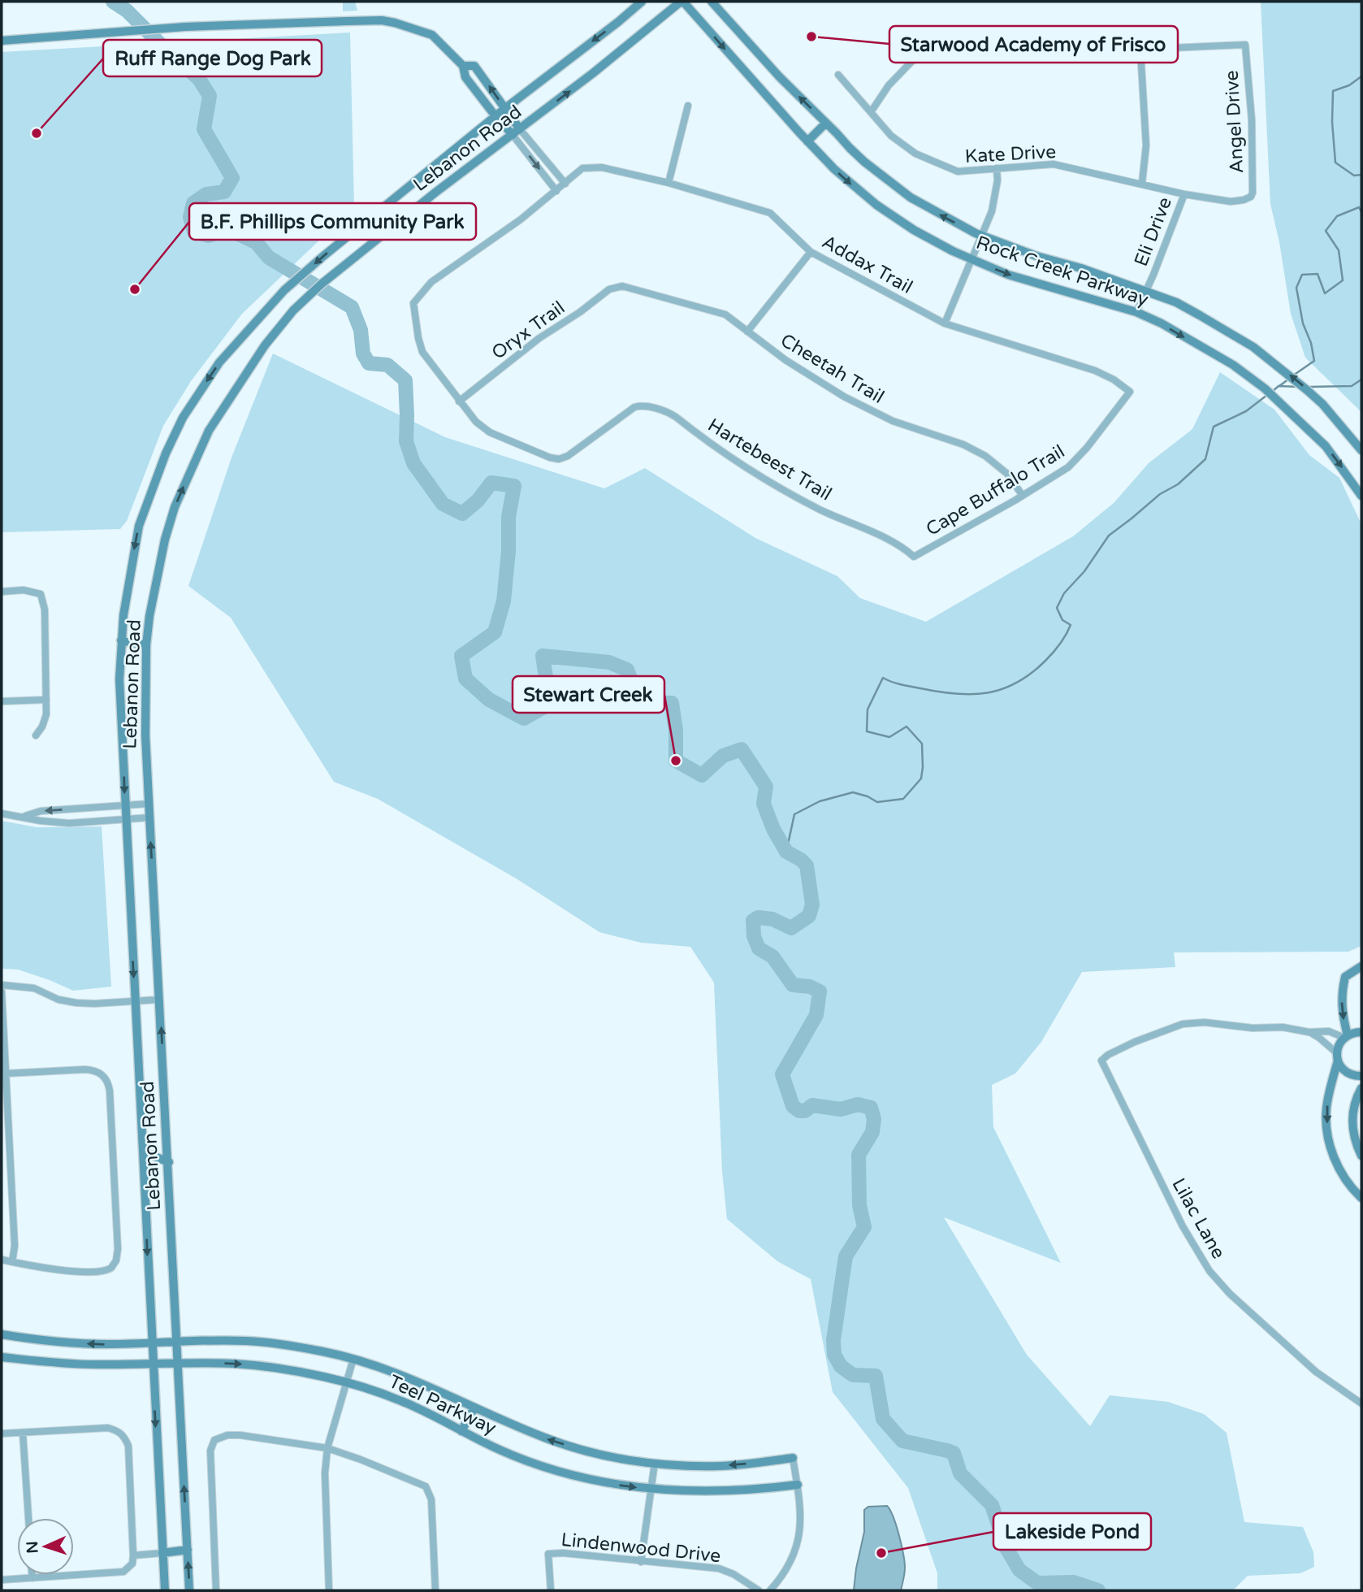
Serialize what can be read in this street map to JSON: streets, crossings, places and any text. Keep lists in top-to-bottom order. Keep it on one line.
{"streets":{"main road":["Lebanon Road","Rock Creek Parkway","Teel Parkway"],"street":["Angel Drive","Kate Drive","Eli Drive","Addax Trail","Oryx Trail","Cheetah Trail","Hartebeest Trail","Cape Buffalo Trail","Lilac Lane","Lindenwood Drive"]},"crossings":[["Angel Drive","Kate Drive"],["Lebanon Road","Rock Creek Parkway"],["Lebanon Road","Teel Parkway"],["Kate Drive","Eli Drive"],["Eli Drive","Rock Creek Parkway"],["Addax Trail","Oryx Trail"],["Addax Trail","Hartebeest Trail"],["Addax Trail","Cape Buffalo Trail"],["Oryx Trail","Cheetah Trail"],["Oryx Trail","Hartebeest Trail"],["Cheetah Trail","Cape Buffalo Trail"],["Hartebeest Trail","Cape Buffalo Trail"]],"places":["Starwood Academy of Frisco","Ruff Range Dog Park","B.F. Phillips Community Park","Stewart Creek","Lakeside Pond"],"north":"left"}
